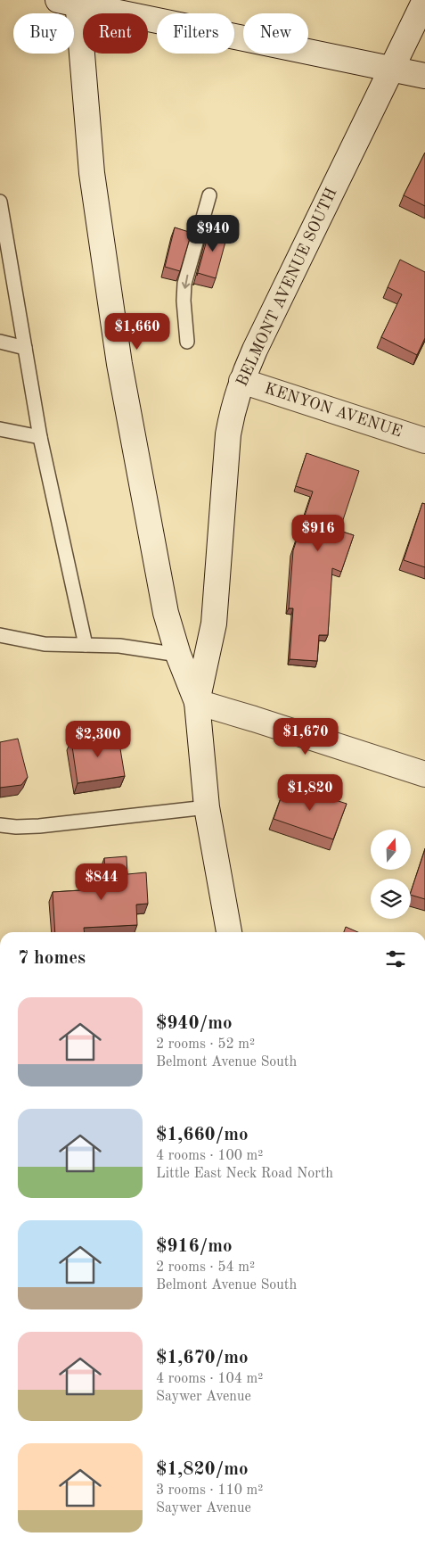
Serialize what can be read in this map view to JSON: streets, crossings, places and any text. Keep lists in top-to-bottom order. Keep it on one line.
{"streets":{"main road":["BELMONT AVENUE SOUTH","KENYON AVENUE"]},"crossings":[["BELMONT AVENUE SOUTH","KENYON AVENUE"]],"north":"top","page":{"chip":["Buy","Rent","Filters","New"],"price":["$940","$1,660","$916","$1,670","$2,300","$1,820","$844"],"heading":"7 homes","list":[{"name":"$940/mo","note":"2 rooms · 52 m² · Belmont Avenue South"},{"name":"$1,660/mo","note":"4 rooms · 100 m² · Little East Neck Road North"},{"name":"$916/mo","note":"2 rooms · 54 m² · Belmont Avenue South"},{"name":"$1,670/mo","note":"4 rooms · 104 m² · Saywer Avenue"},{"name":"$1,820/mo","note":"3 rooms · 110 m² · Saywer Avenue"}]}}
